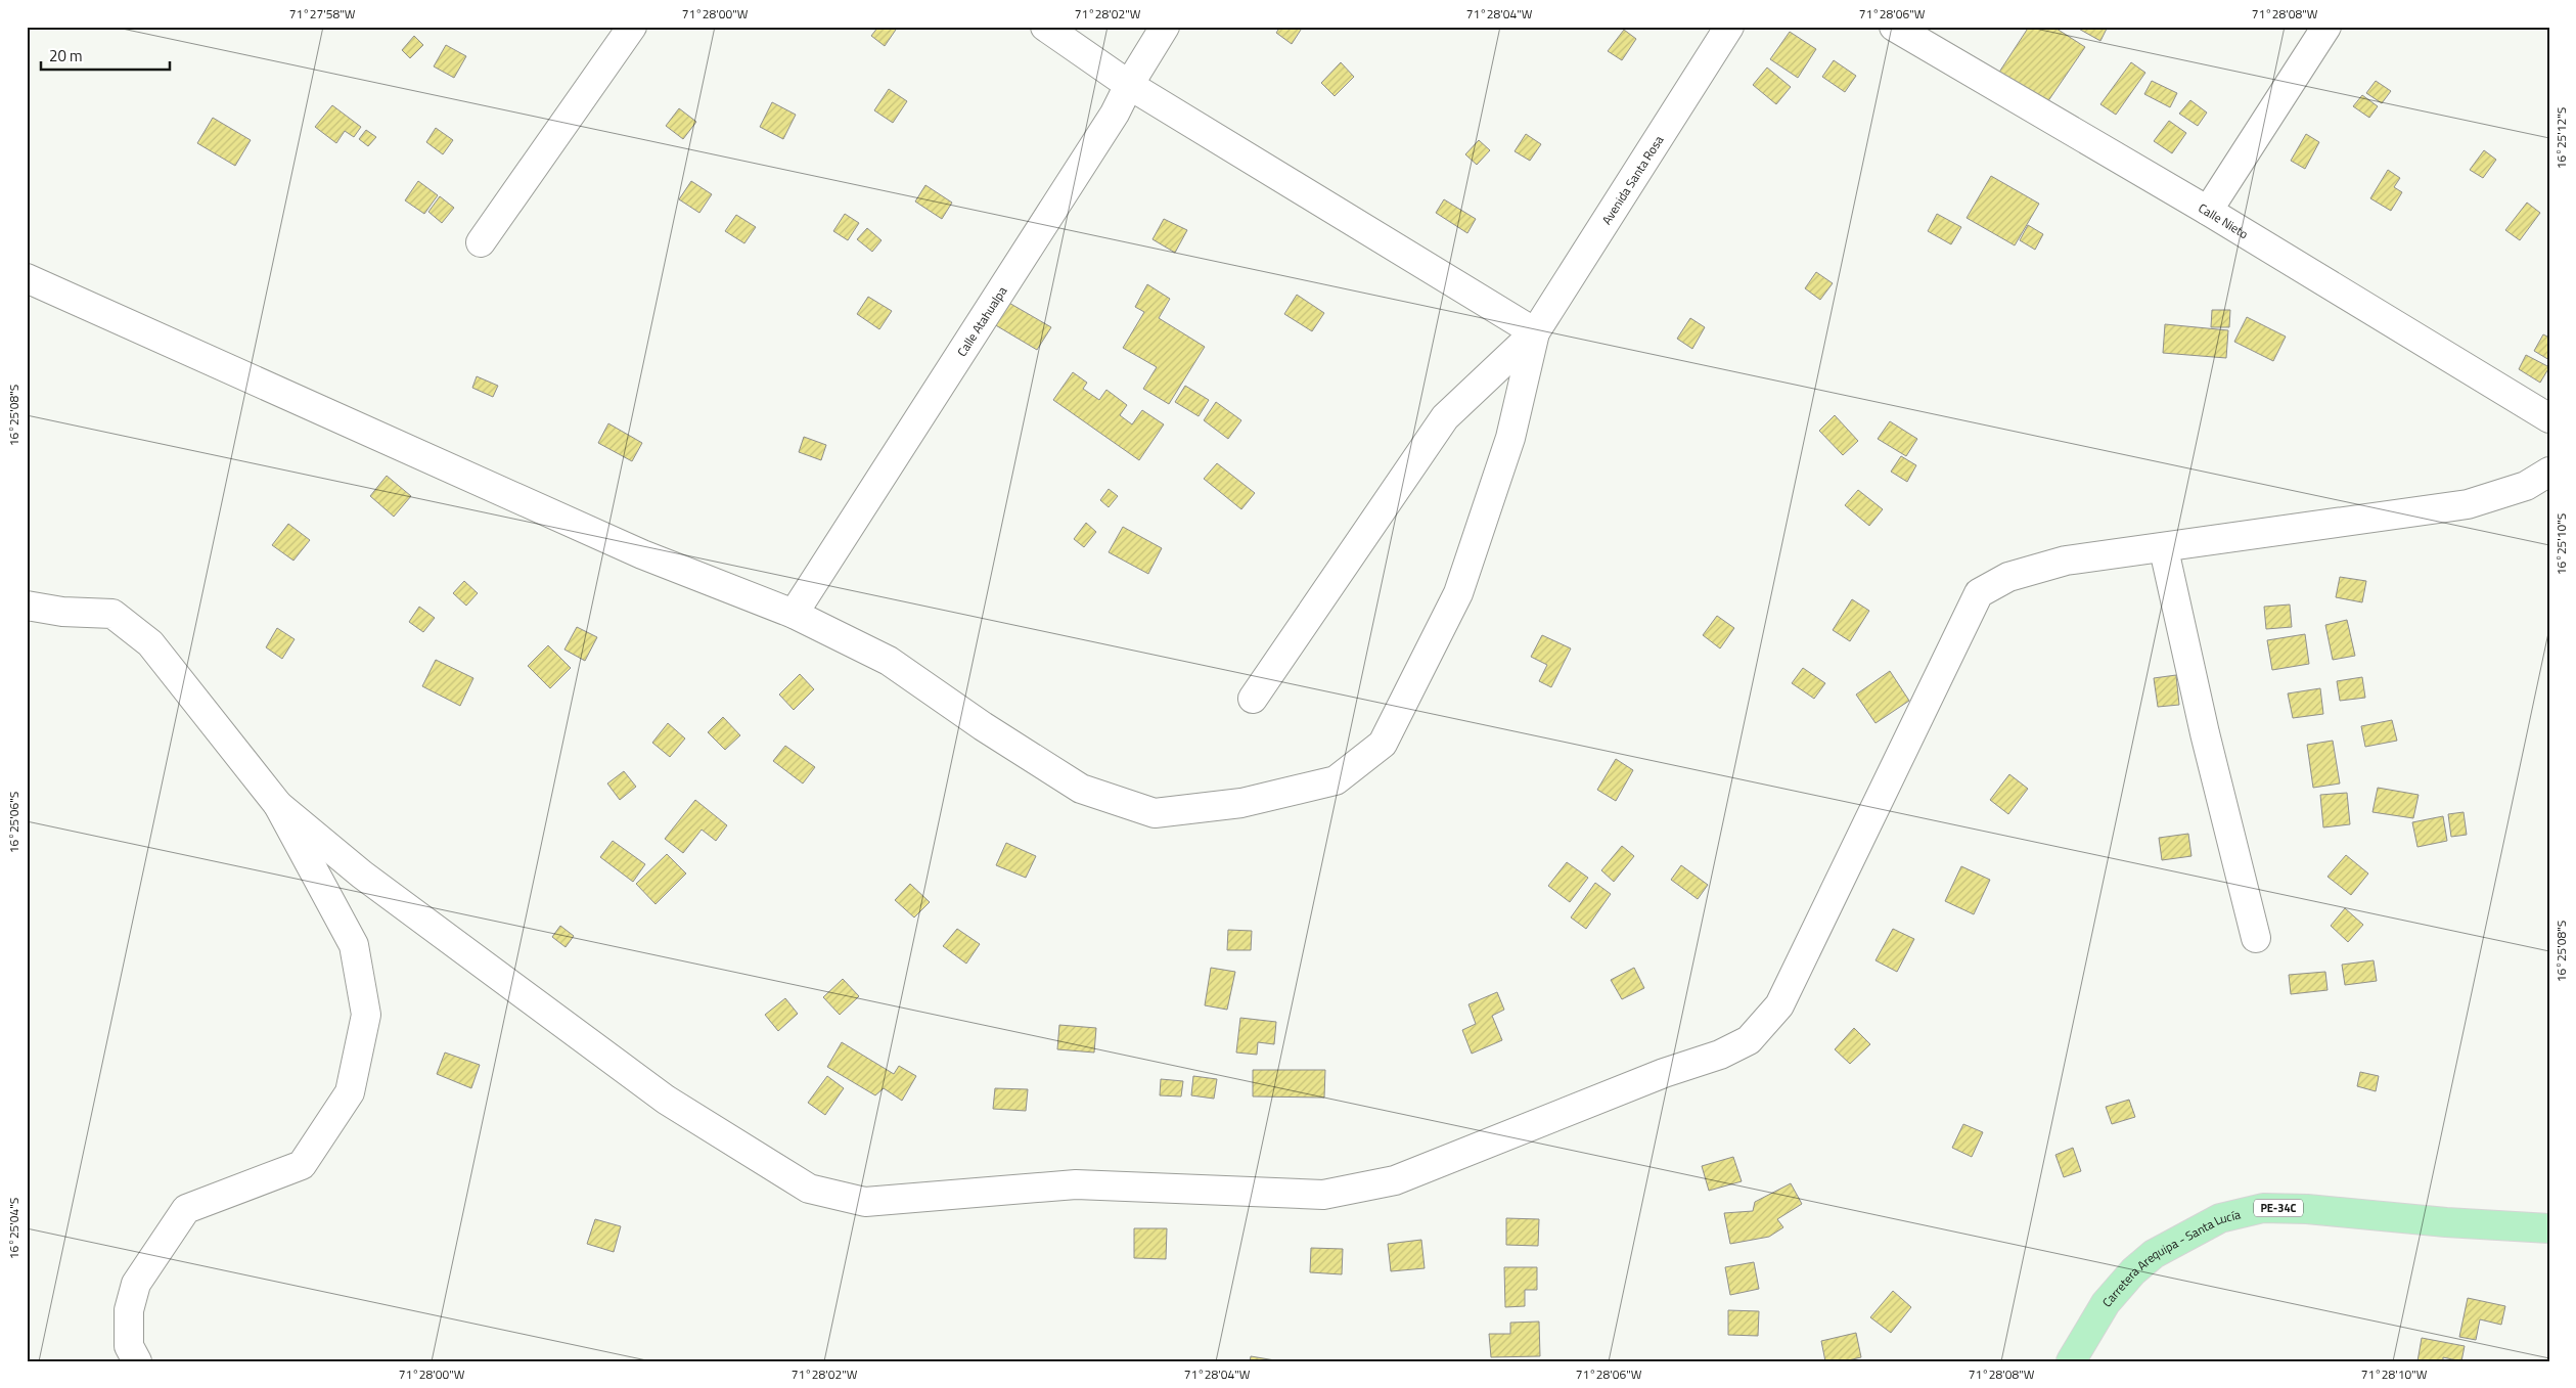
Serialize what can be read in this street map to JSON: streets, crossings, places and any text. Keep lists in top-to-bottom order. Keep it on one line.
{"streets":{"main road":["PE-34C","Carretera Arequipa - Santa Lucía"],"street":["Avenida Santa Rosa","Calle Nieto","Calle Atahualpa"]},"scale_bar":"20 m","coordinates":["71°27'58\"W","71°28'00\"W","71°28'02\"W","71°28'04\"W","71°28'06\"W","71°28'08\"W","16°25'12\"S","16°25'08\"S","16°25'10\"S","16°25'06\"S","16°25'04\"S","71°28'10\"W"]}
